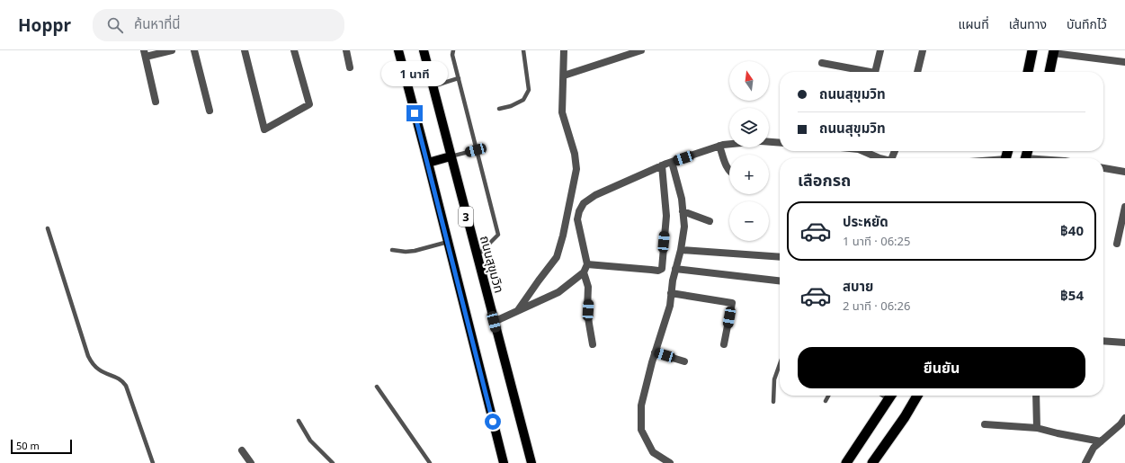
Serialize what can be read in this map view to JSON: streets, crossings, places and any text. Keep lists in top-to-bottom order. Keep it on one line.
{"streets":{"main road":["3","ถนนสุขุมวิท"]},"scale_bar":"50 m","north":"top","page":{"header":"Hoppr","search":"ค้นหาที่นี่","nav":["แผนที่","เส้นทาง","บันทึกไว้"],"map_buttons":["+","−"],"bubble":"1 นาที","banner":["ถนนสุขุมวิท","ถนนสุขุมวิท"],"heading":"เลือกรถ","list":[{"name":"ประหยัด","note":"1 นาที · 06:25","value":"฿40"},{"name":"สบาย","note":"2 นาที · 06:26","value":"฿54"}],"buttons":"ยืนยัน","scale":"50 m"}}
